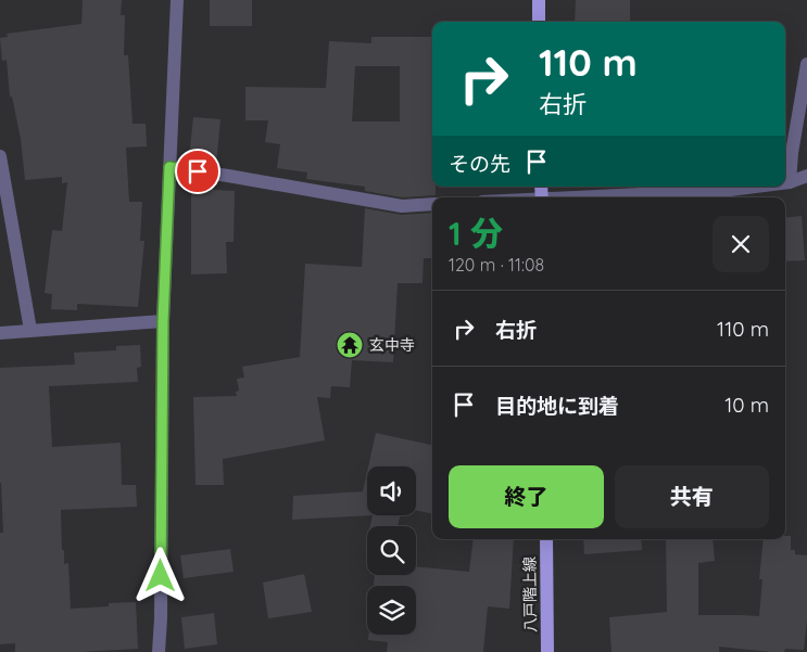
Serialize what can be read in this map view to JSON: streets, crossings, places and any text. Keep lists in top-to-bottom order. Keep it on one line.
{"streets":{"main road":["八戸階上線"]},"places":{"temple":["玄中寺"]},"page":{"turn":["110 m","右折"],"then":"その先","heading":["1 分","120 m · 11:08"],"list":[{"name":"右折","value":"110 m"},{"name":"目的地に到着","value":"10 m"}],"buttons":["終了","共有"]}}
